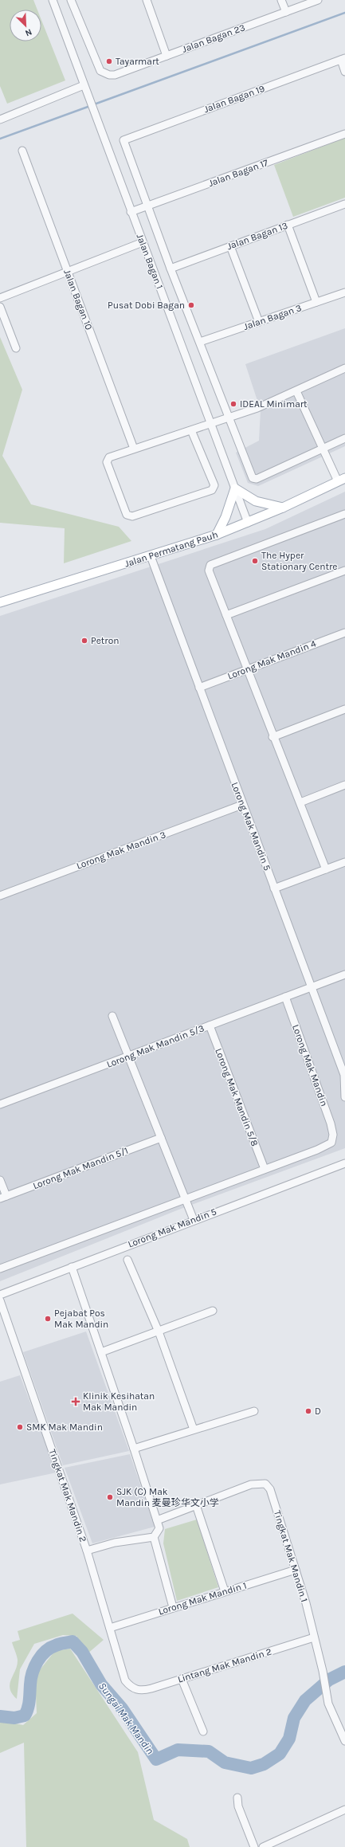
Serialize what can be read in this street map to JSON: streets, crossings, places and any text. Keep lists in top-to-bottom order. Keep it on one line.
{"streets":{"main road":["Jalan Permatang Pauh"],"street":["Jalan Bagan 23","Jalan Bagan 19","Jalan Bagan 17","Jalan Bagan 13","Jalan Bagan 1","Jalan Bagan 10","Jalan Bagan 3","Lorong Mak Mandin 4","Lorong Mak Mandin 5","Lorong Mak Mandin 3","Lorong Mak Mandin 5/3","Lorong Mak Mandin","Lorong Mak Mandin 5/8","Lorong Mak Mandin 5/1","Tingkat Mak Mandin 2","Tingkat Mak Mandin 1","Lorong Mak Mandin 1","Lintang Mak Mandin 2"]},"crossings":[["Jalan Bagan 19","Jalan Bagan 1"],["Jalan Bagan 17","Jalan Bagan 1"],["Jalan Bagan 13","Jalan Bagan 1"],["Jalan Bagan 1","Jalan Bagan 3"],["Jalan Bagan 1","Jalan Permatang Pauh"],["Jalan Permatang Pauh","Lorong Mak Mandin 5"],["Lorong Mak Mandin 4","Lorong Mak Mandin 5"],["Lorong Mak Mandin 5","Lorong Mak Mandin 3"],["Lorong Mak Mandin 5","Lorong Mak Mandin 5/3"],["Lorong Mak Mandin 5/3","Lorong Mak Mandin"],["Lorong Mak Mandin 5/3","Lorong Mak Mandin 5/8"],["Lorong Mak Mandin","Lorong Mak Mandin 5/8"],["Tingkat Mak Mandin 2","Lorong Mak Mandin 1"],["Tingkat Mak Mandin 2","Lintang Mak Mandin 2"],["Tingkat Mak Mandin 1","Lorong Mak Mandin 1"],["Tingkat Mak Mandin 1","Lintang Mak Mandin 2"]],"water":["Sungai Mak Mandin"],"places":{"other":["Tayarmart","Pusat Dobi Bagan","IDEAL Minimart","The Hyper Stationary Centre","Petron","Pejabat Pos Mak Mandin","D","SMK Mak Mandin","SJK (C) Mak Mandin 麦曼珍华文小学"],"health":["Klinik Kesihatan Mak Mandin"]},"north":"bottom right"}
